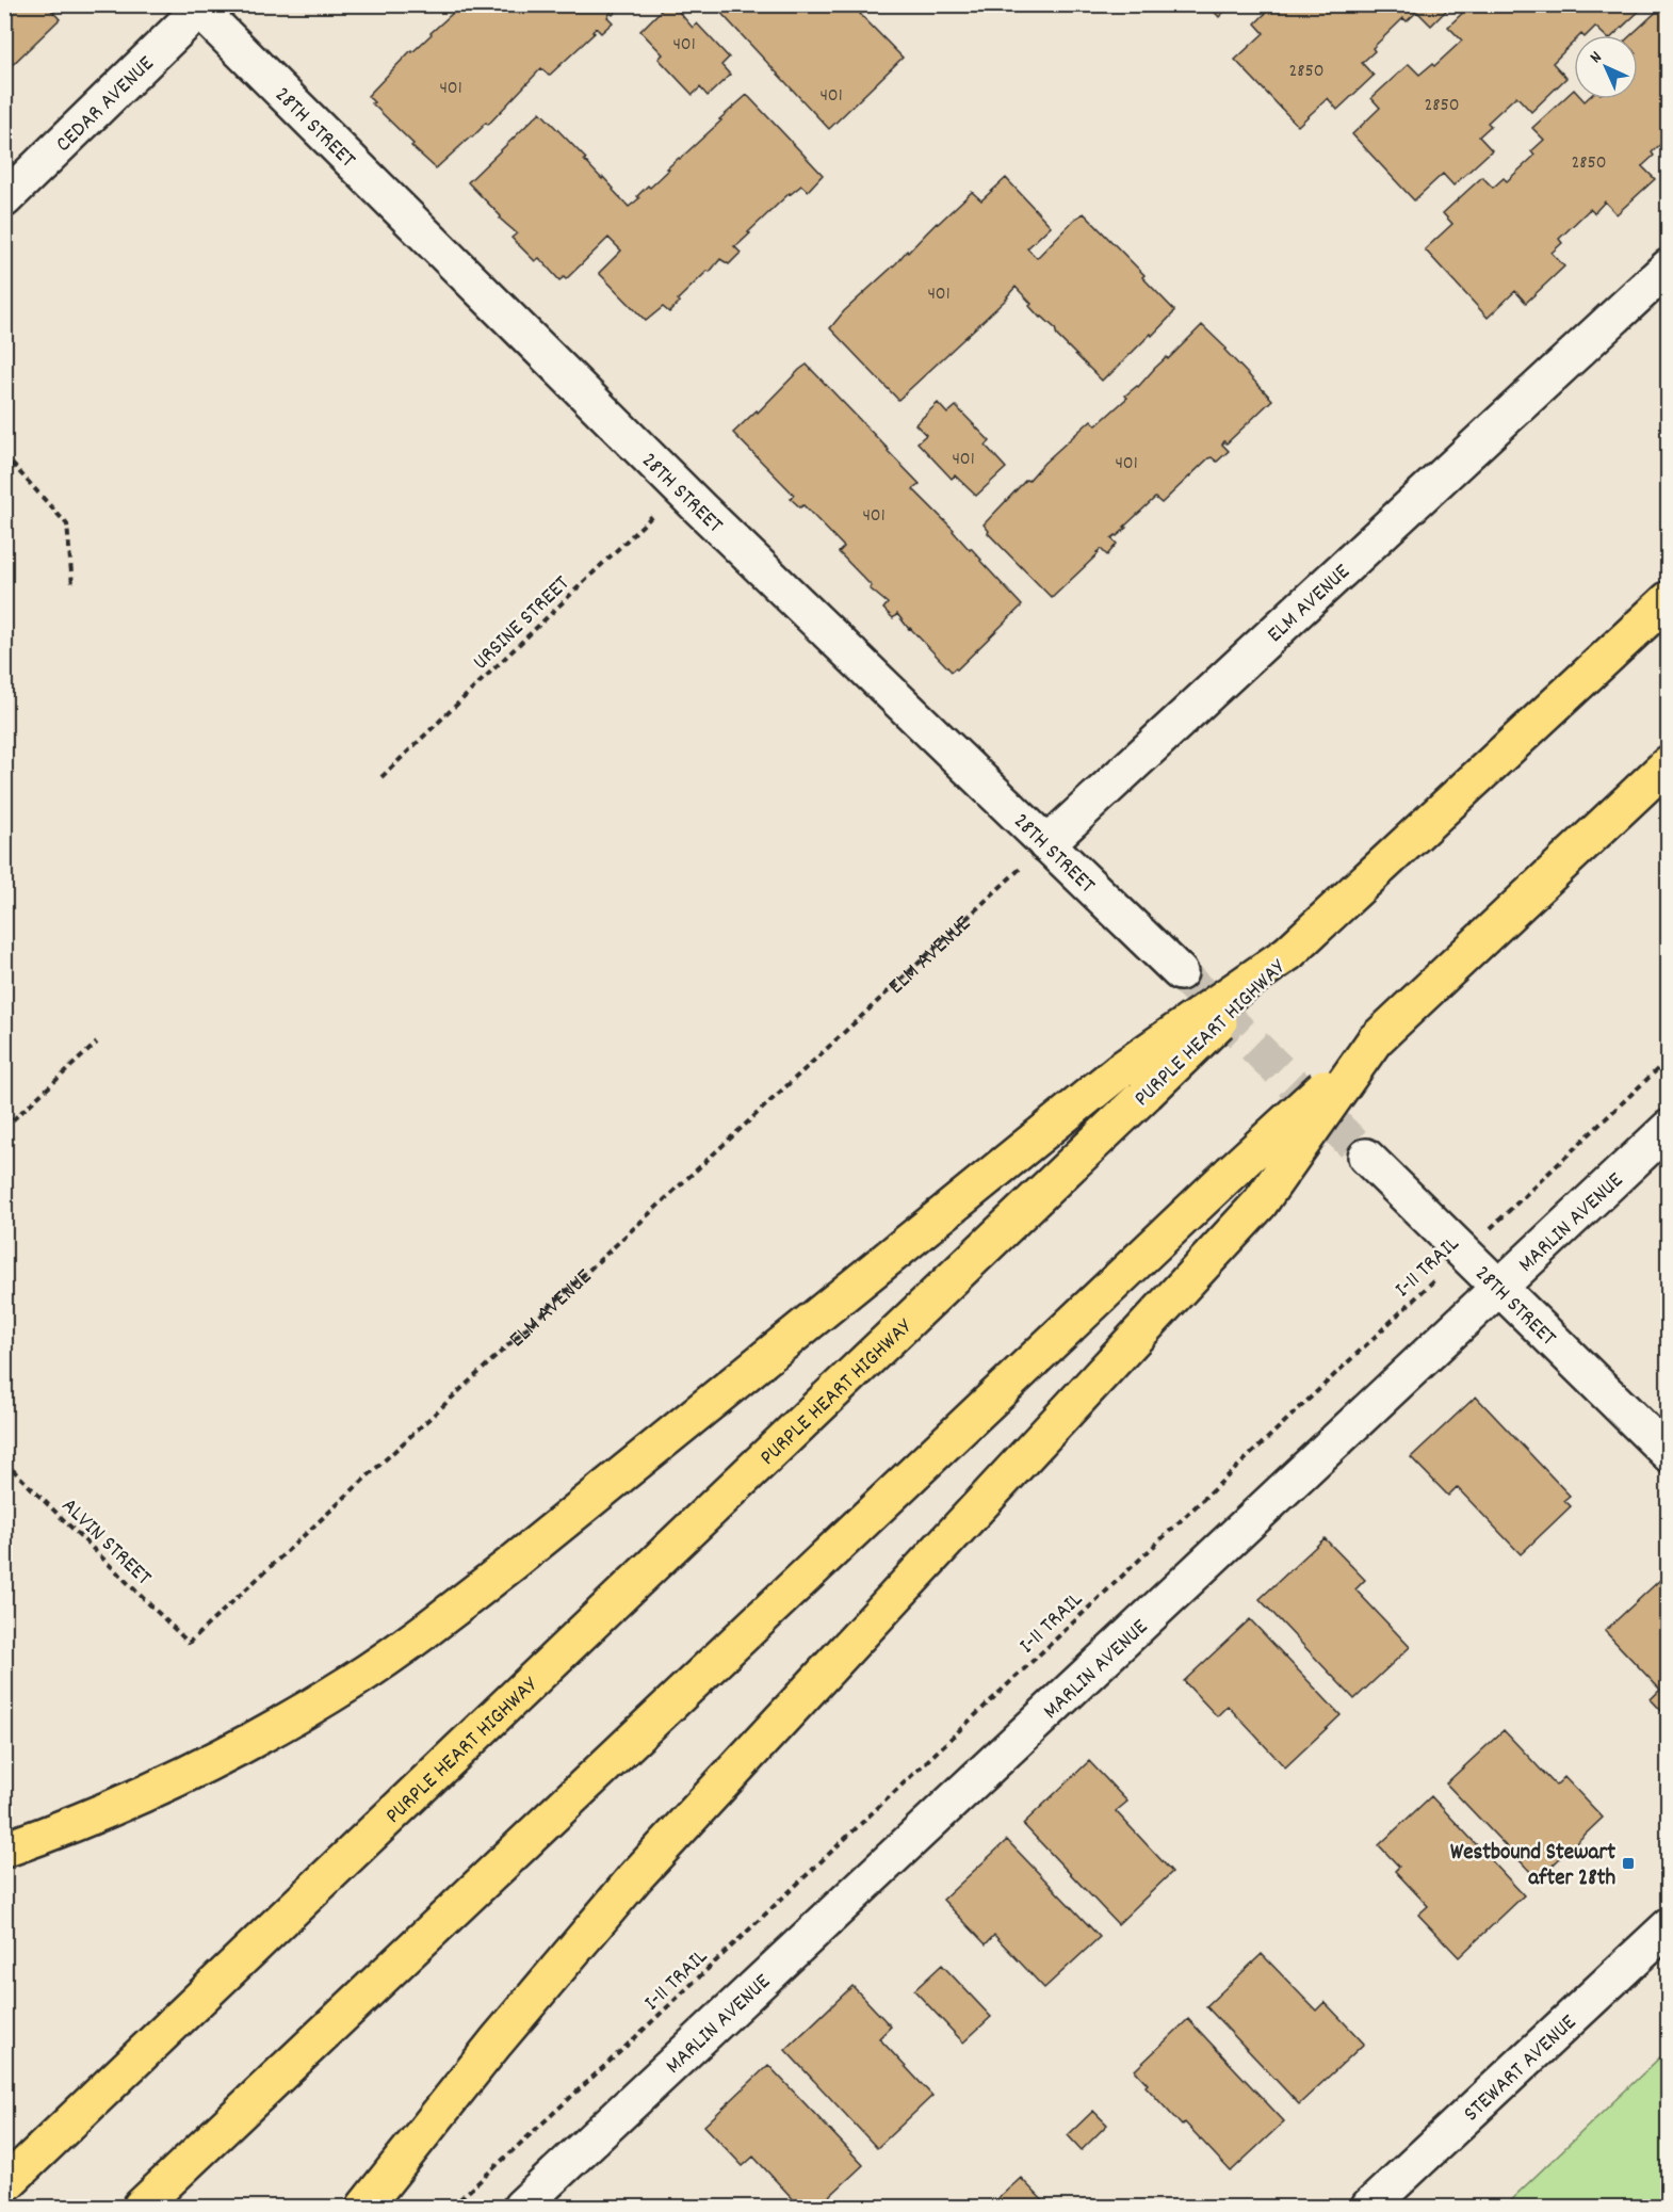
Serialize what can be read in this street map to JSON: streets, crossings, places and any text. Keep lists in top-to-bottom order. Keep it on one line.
{"streets":{"highway":["PURPLE HEART HIGHWAY"],"street":["CEDAR AVENUE","28TH STREET","ELM AVENUE","MARLIN AVENUE","STEWART AVENUE"],"path":["URSINE STREET","I-11 TRAIL","ALVIN STREET"]},"crossings":[["CEDAR AVENUE","28TH STREET"],["28TH STREET","ELM AVENUE"],["28TH STREET","URSINE STREET"],["28TH STREET","MARLIN AVENUE"],["28TH STREET","I-11 TRAIL"],["ELM AVENUE","ALVIN STREET"]],"places":{"transit":["Westbound Stewart after 28th"]},"house_numbers":["401","2850","401","401","2850","2850","401","401","401","401"],"north":"top left"}
